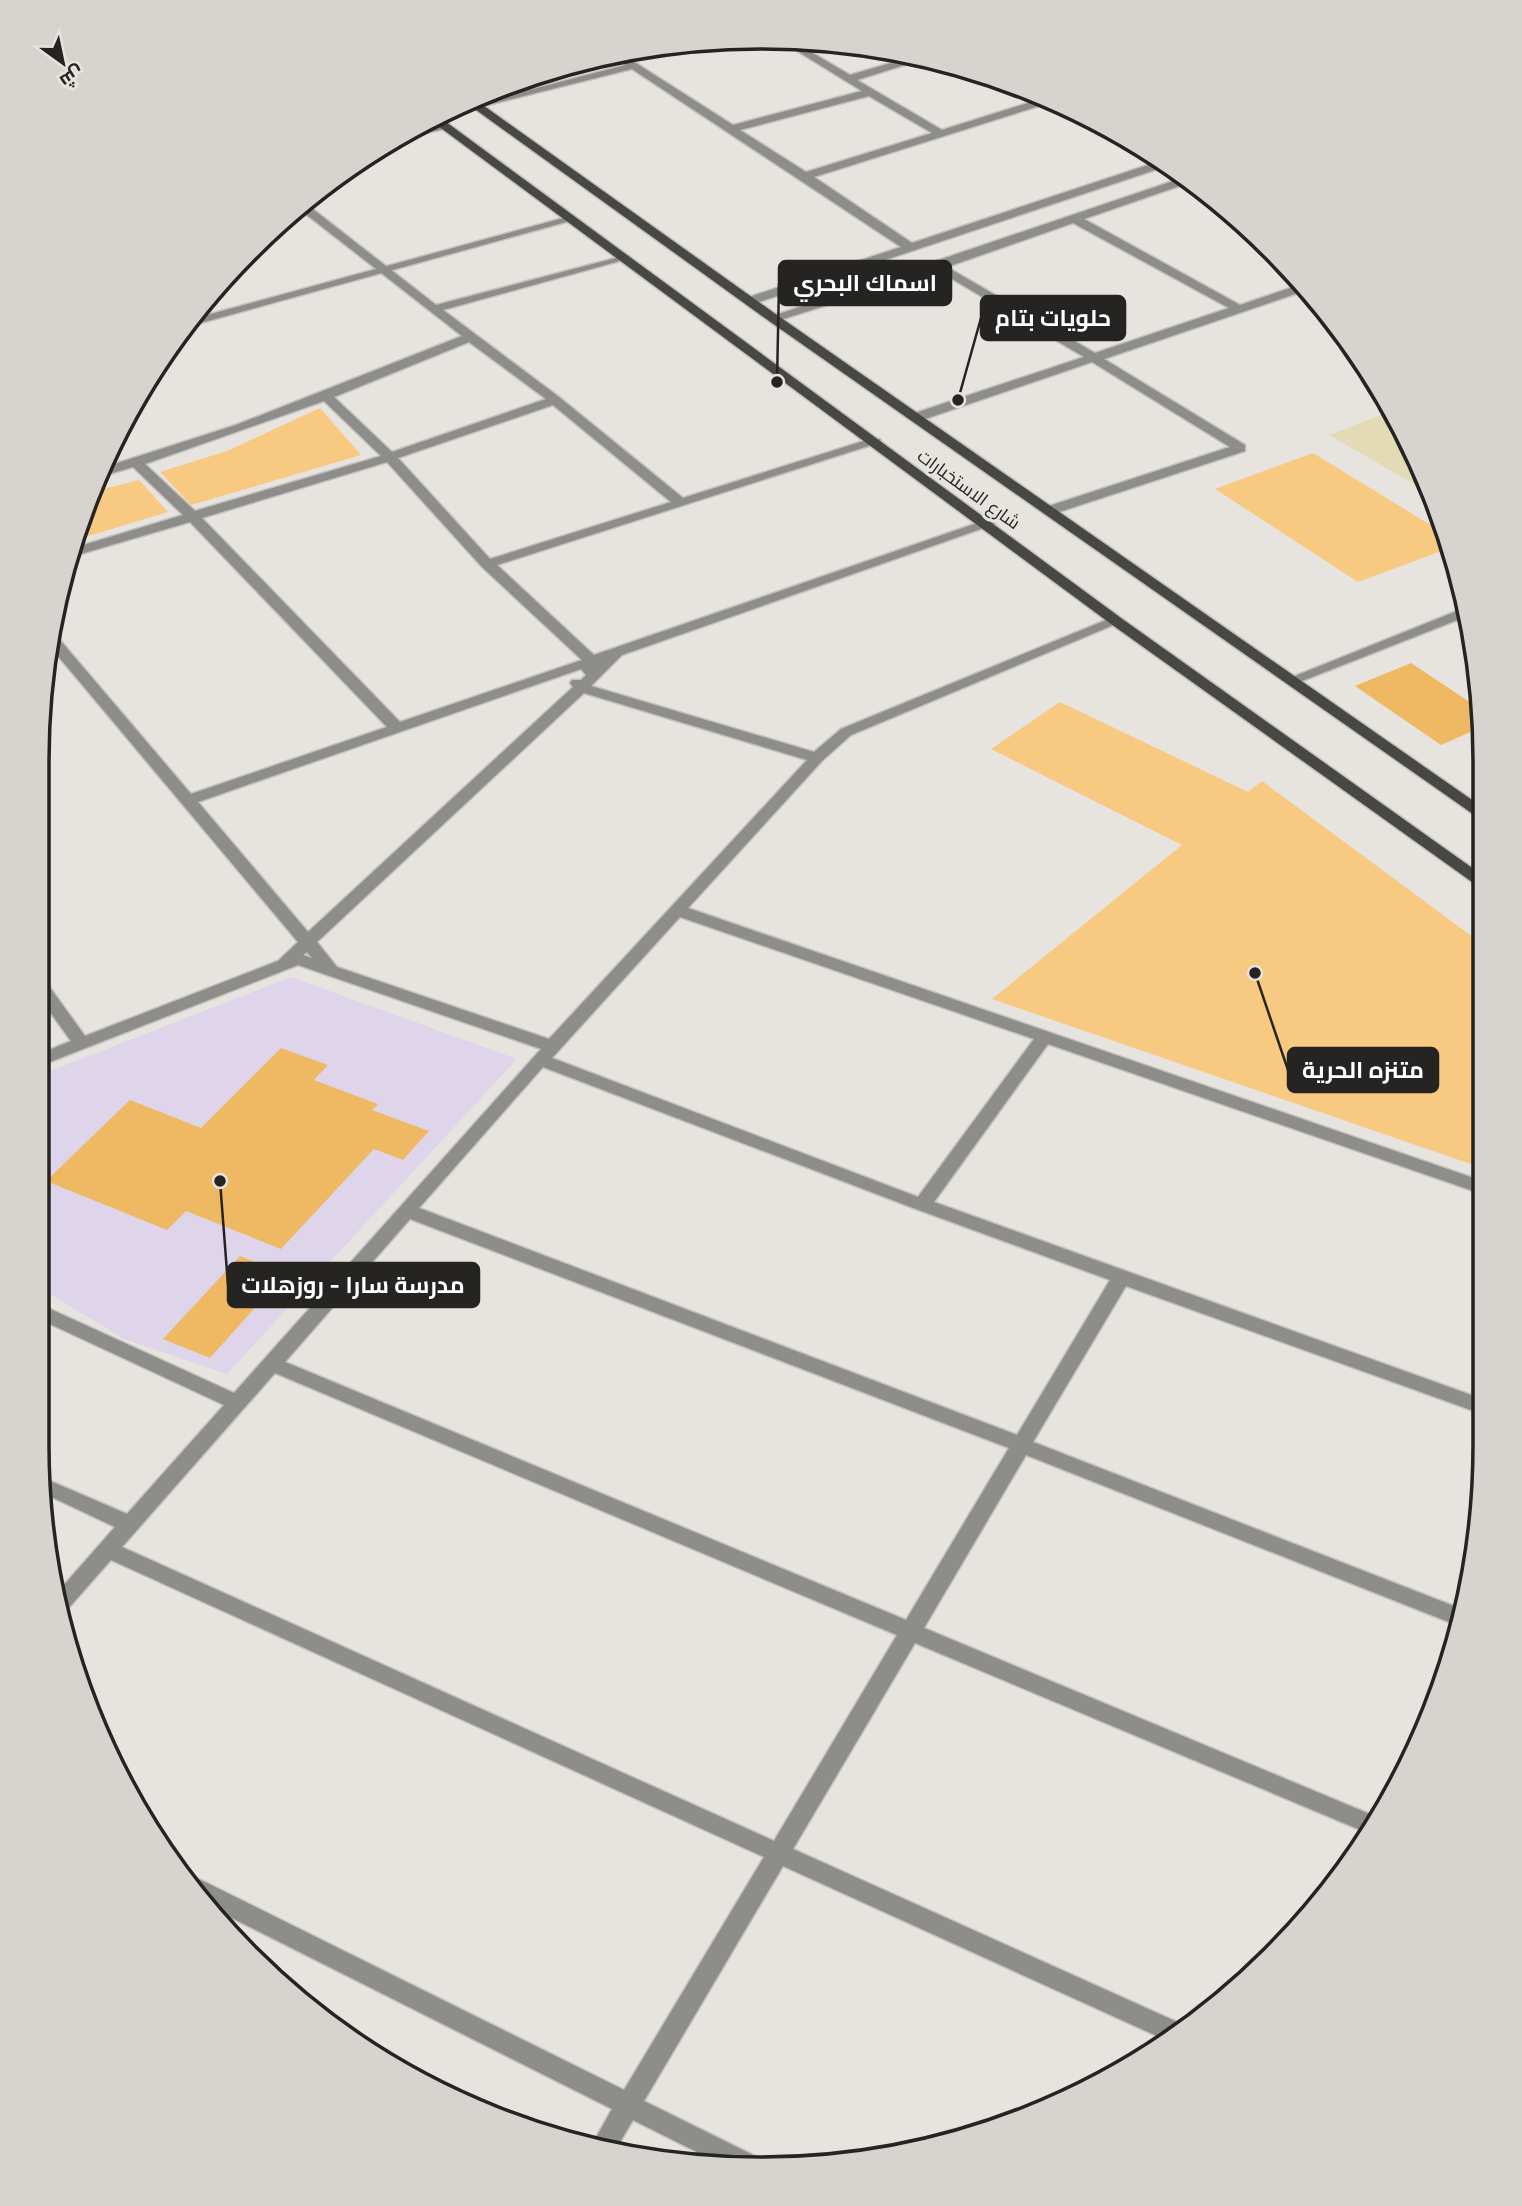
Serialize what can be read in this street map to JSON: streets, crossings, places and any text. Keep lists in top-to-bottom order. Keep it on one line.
{"streets":{"main road":["شارع الاستخبارات"]},"places":["اسماك البحري","حلويات بتام","متنزه الحرية","مدرسة سارا - روزهلات"],"north":"bottom right"}
